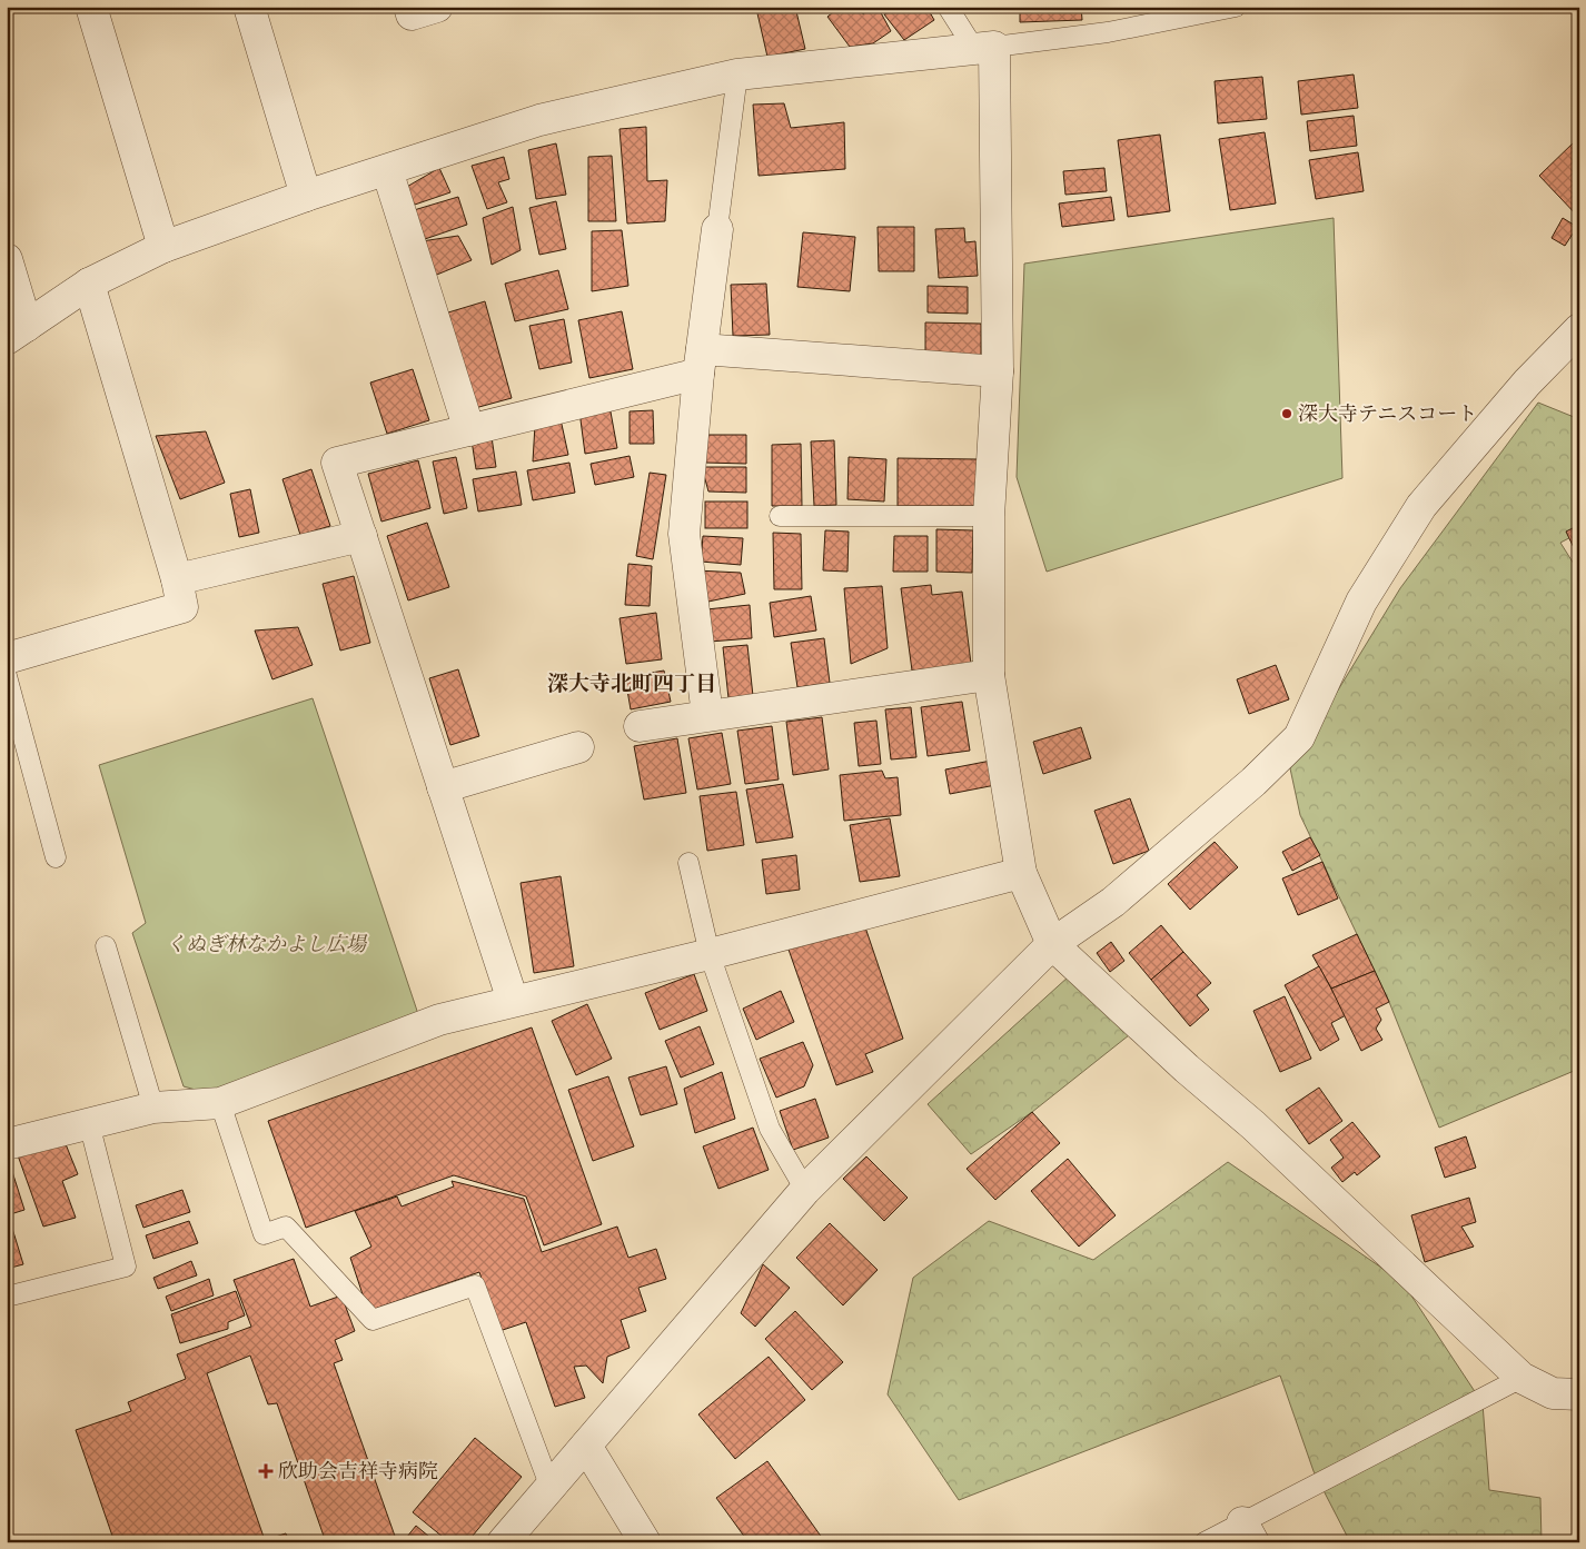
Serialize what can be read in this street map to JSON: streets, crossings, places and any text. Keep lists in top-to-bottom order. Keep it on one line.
{"districts":["深大寺北町四丁目"],"parks":["くぬぎ林なかよし広場"],"places":{"other":["深大寺テニスコート"],"health":["欣助会吉祥寺病院"]}}
